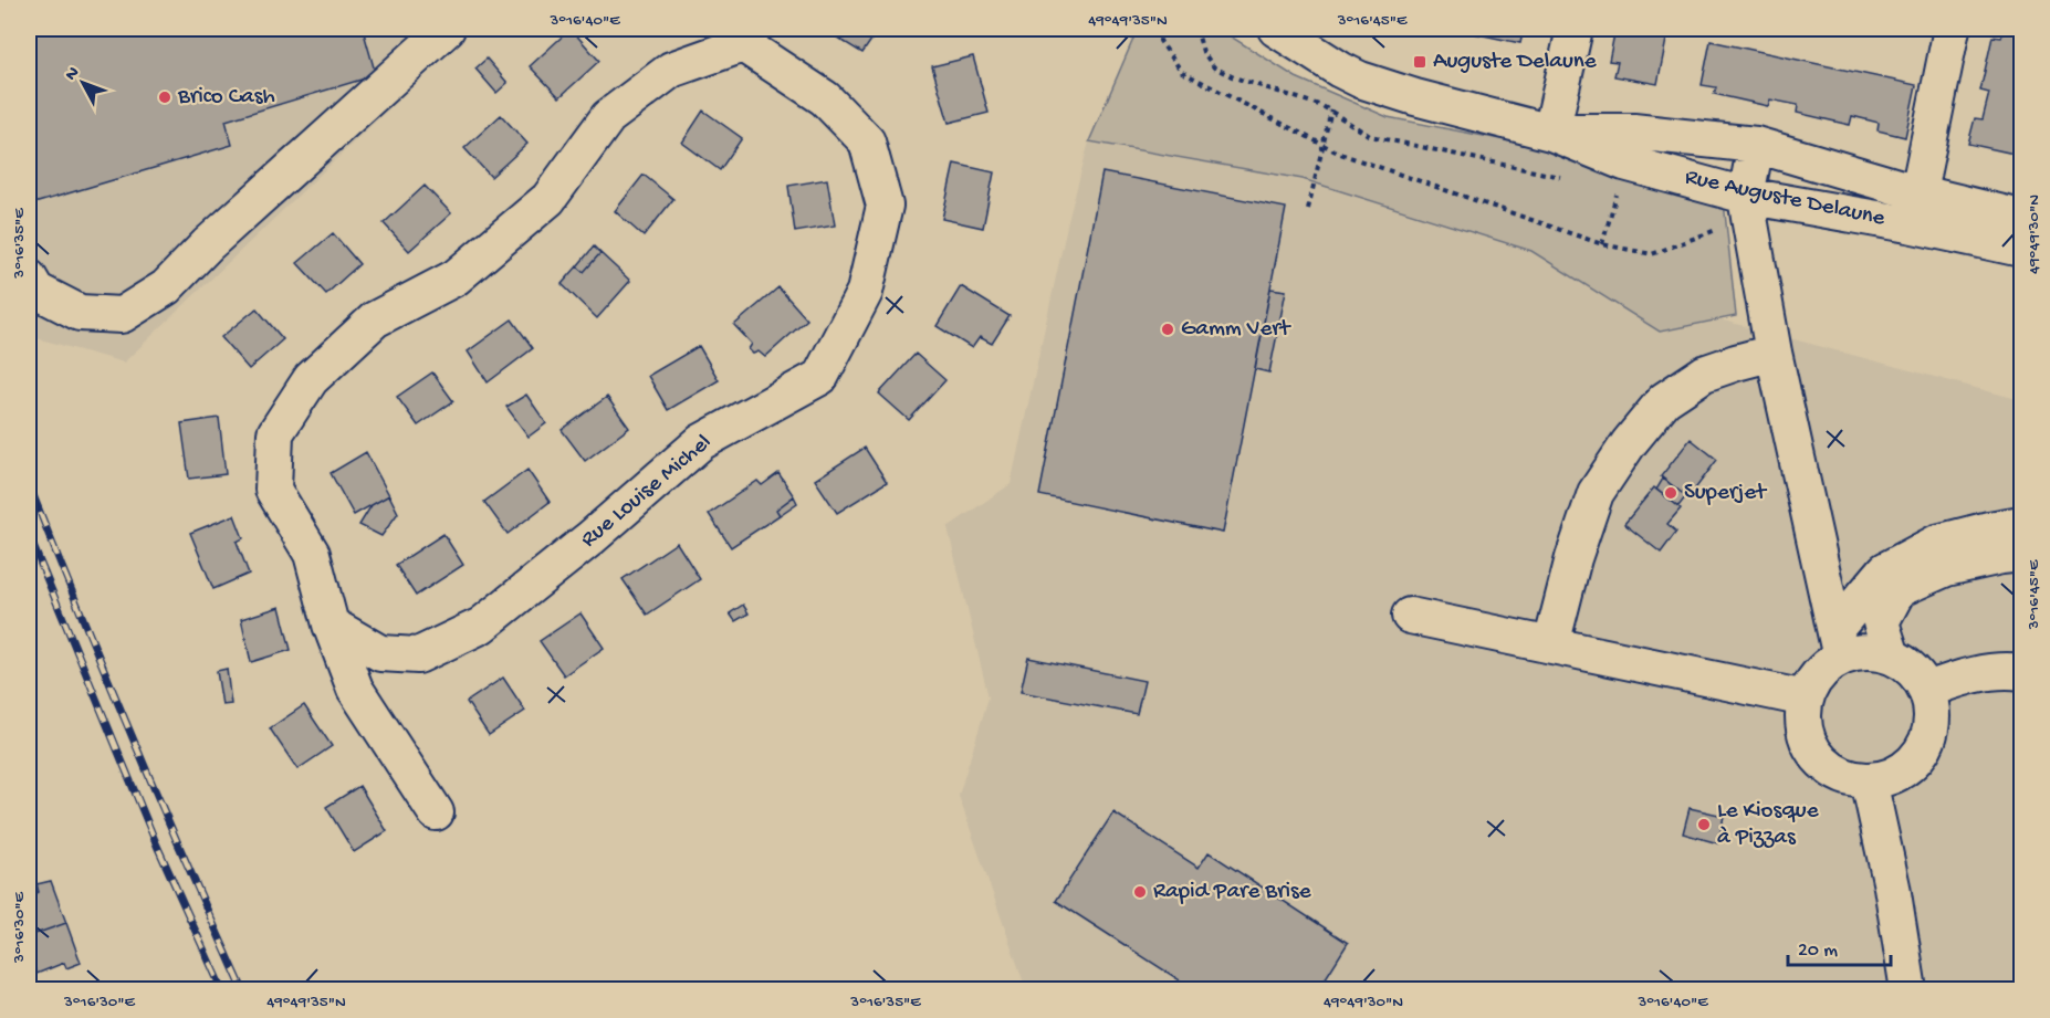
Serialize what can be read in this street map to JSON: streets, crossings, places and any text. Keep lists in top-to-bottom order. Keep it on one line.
{"streets":{"street":["Rue Auguste Delaune","Rue Louise Michel"]},"places":{"transit":["Auguste Delaune"],"other":["Brico Cash","Gamm Vert","Superjet","Le Kiosque à Pizzas","Rapid Pare Brise"]},"scale_bar":"20 m","north":"top left","coordinates":["3°16'40\"E","49°49'35\"N","3°16'45\"E","49°49'30\"N","3°16'35\"E","3°16'30\"E"]}
